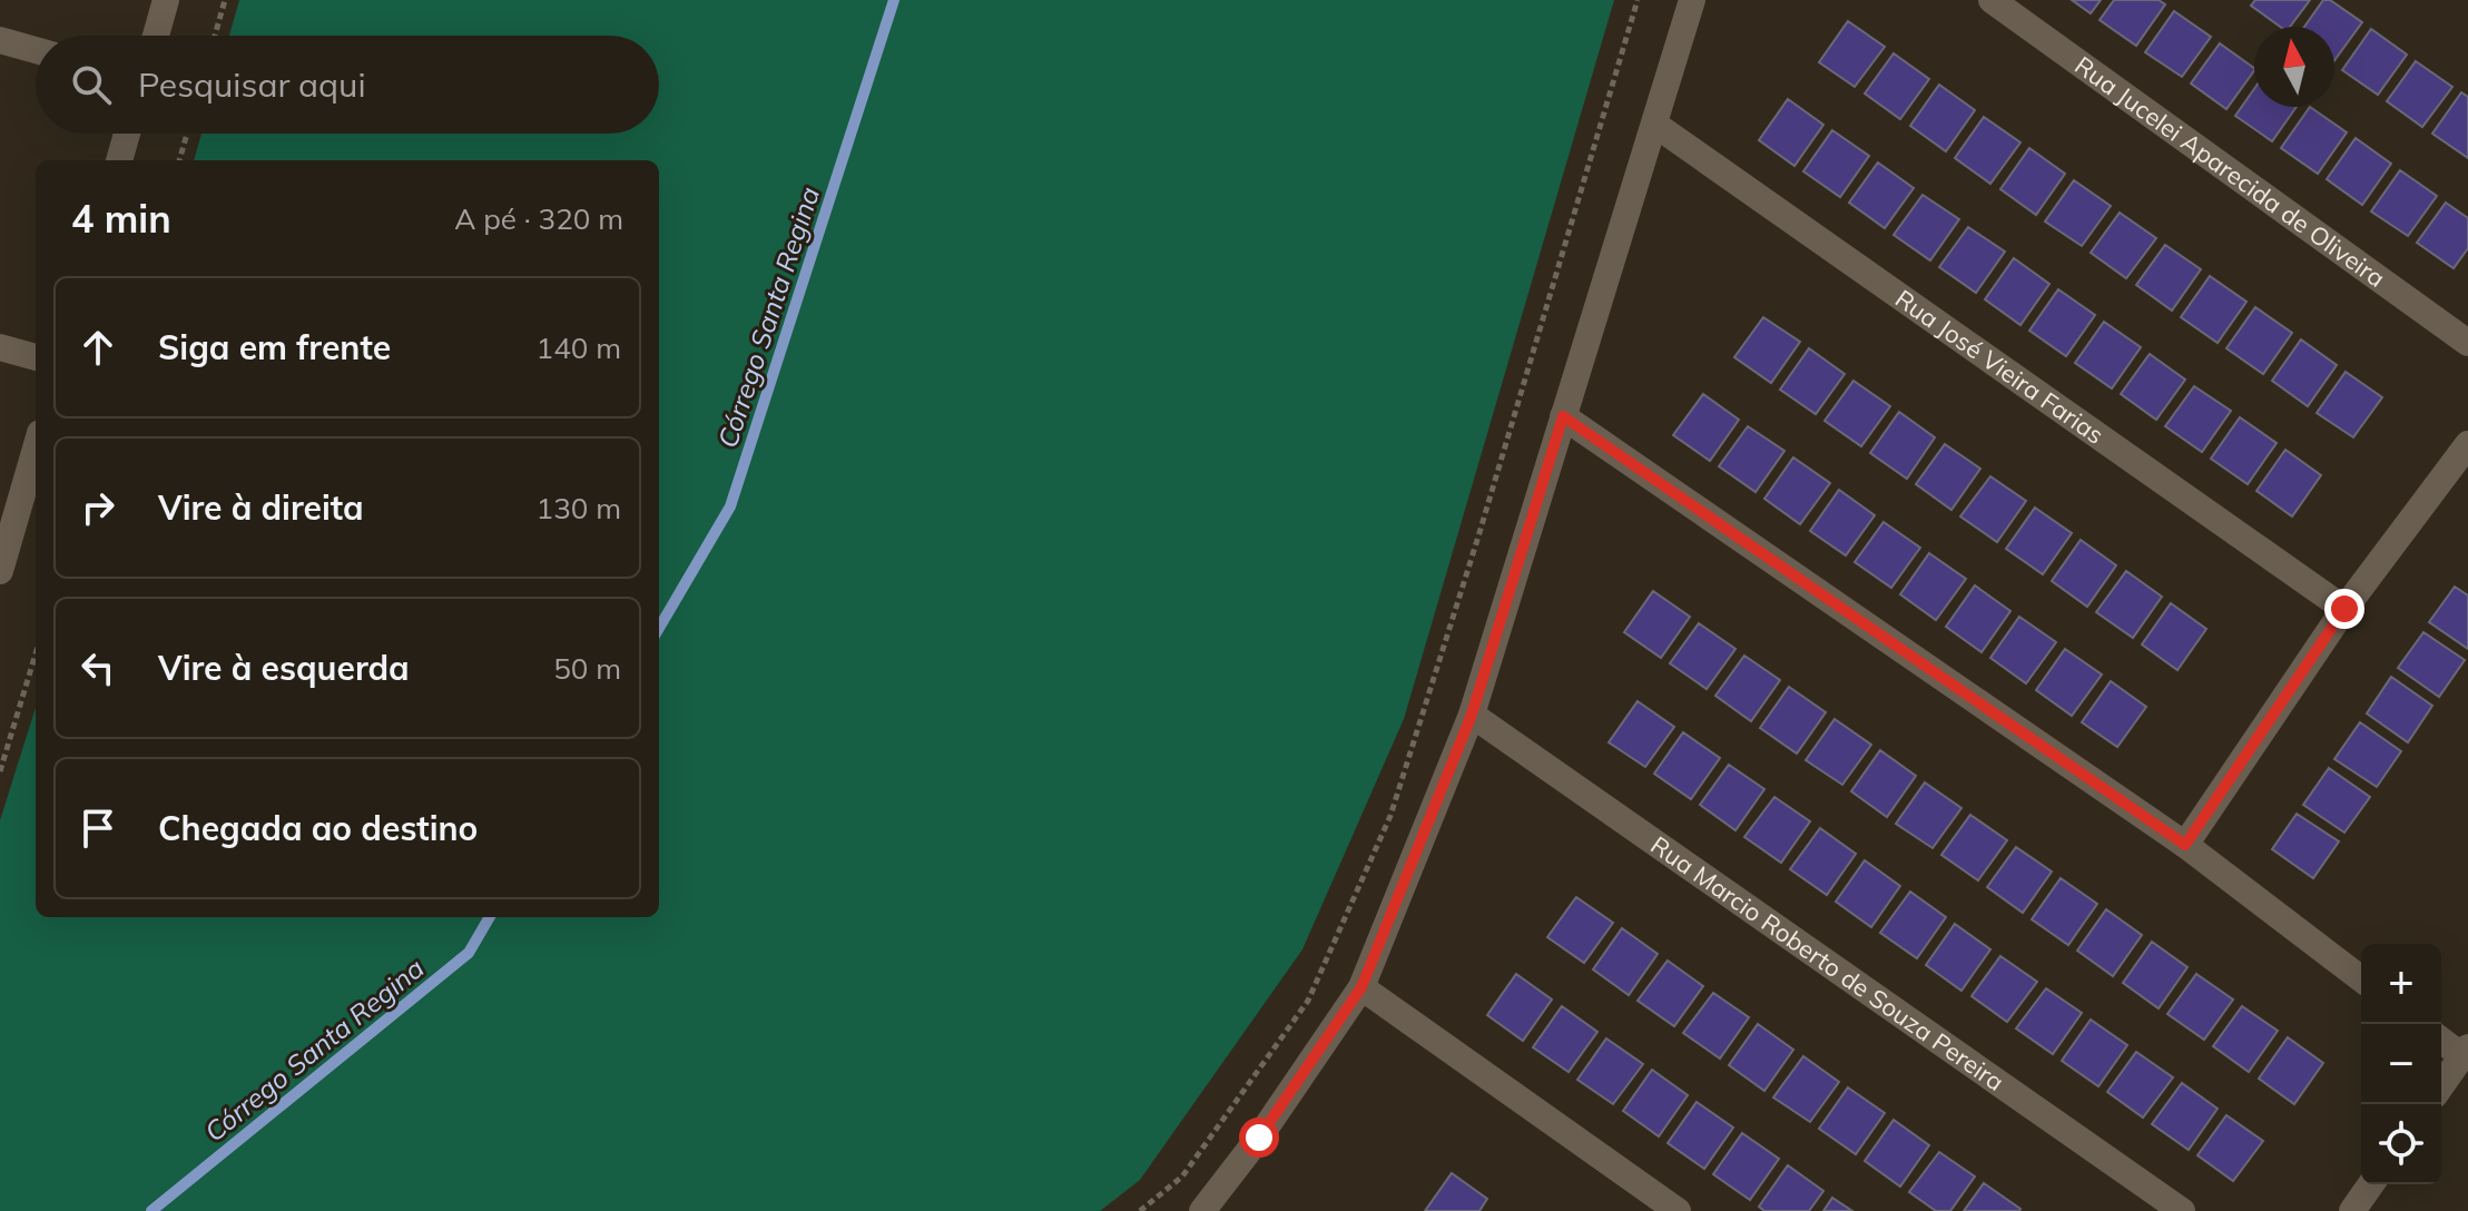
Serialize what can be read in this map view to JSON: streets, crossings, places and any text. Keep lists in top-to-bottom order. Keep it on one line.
{"streets":{"street":["Rua Jucelei Aparecida de Oliveira","Rua José Vieira Farias","Rua Marcio Roberto de Souza Pereira"]},"water":["Córrego Santa Regina"],"north":"top","page":{"search":"Pesquisar aqui","heading":["4 min","A pé · 320 m"],"list":[["Siga em frente","140 m"],["Vire à direita","130 m"],["Vire à esquerda","50 m"],"Chegada ao destino"],"map_buttons":["+","−"]}}
